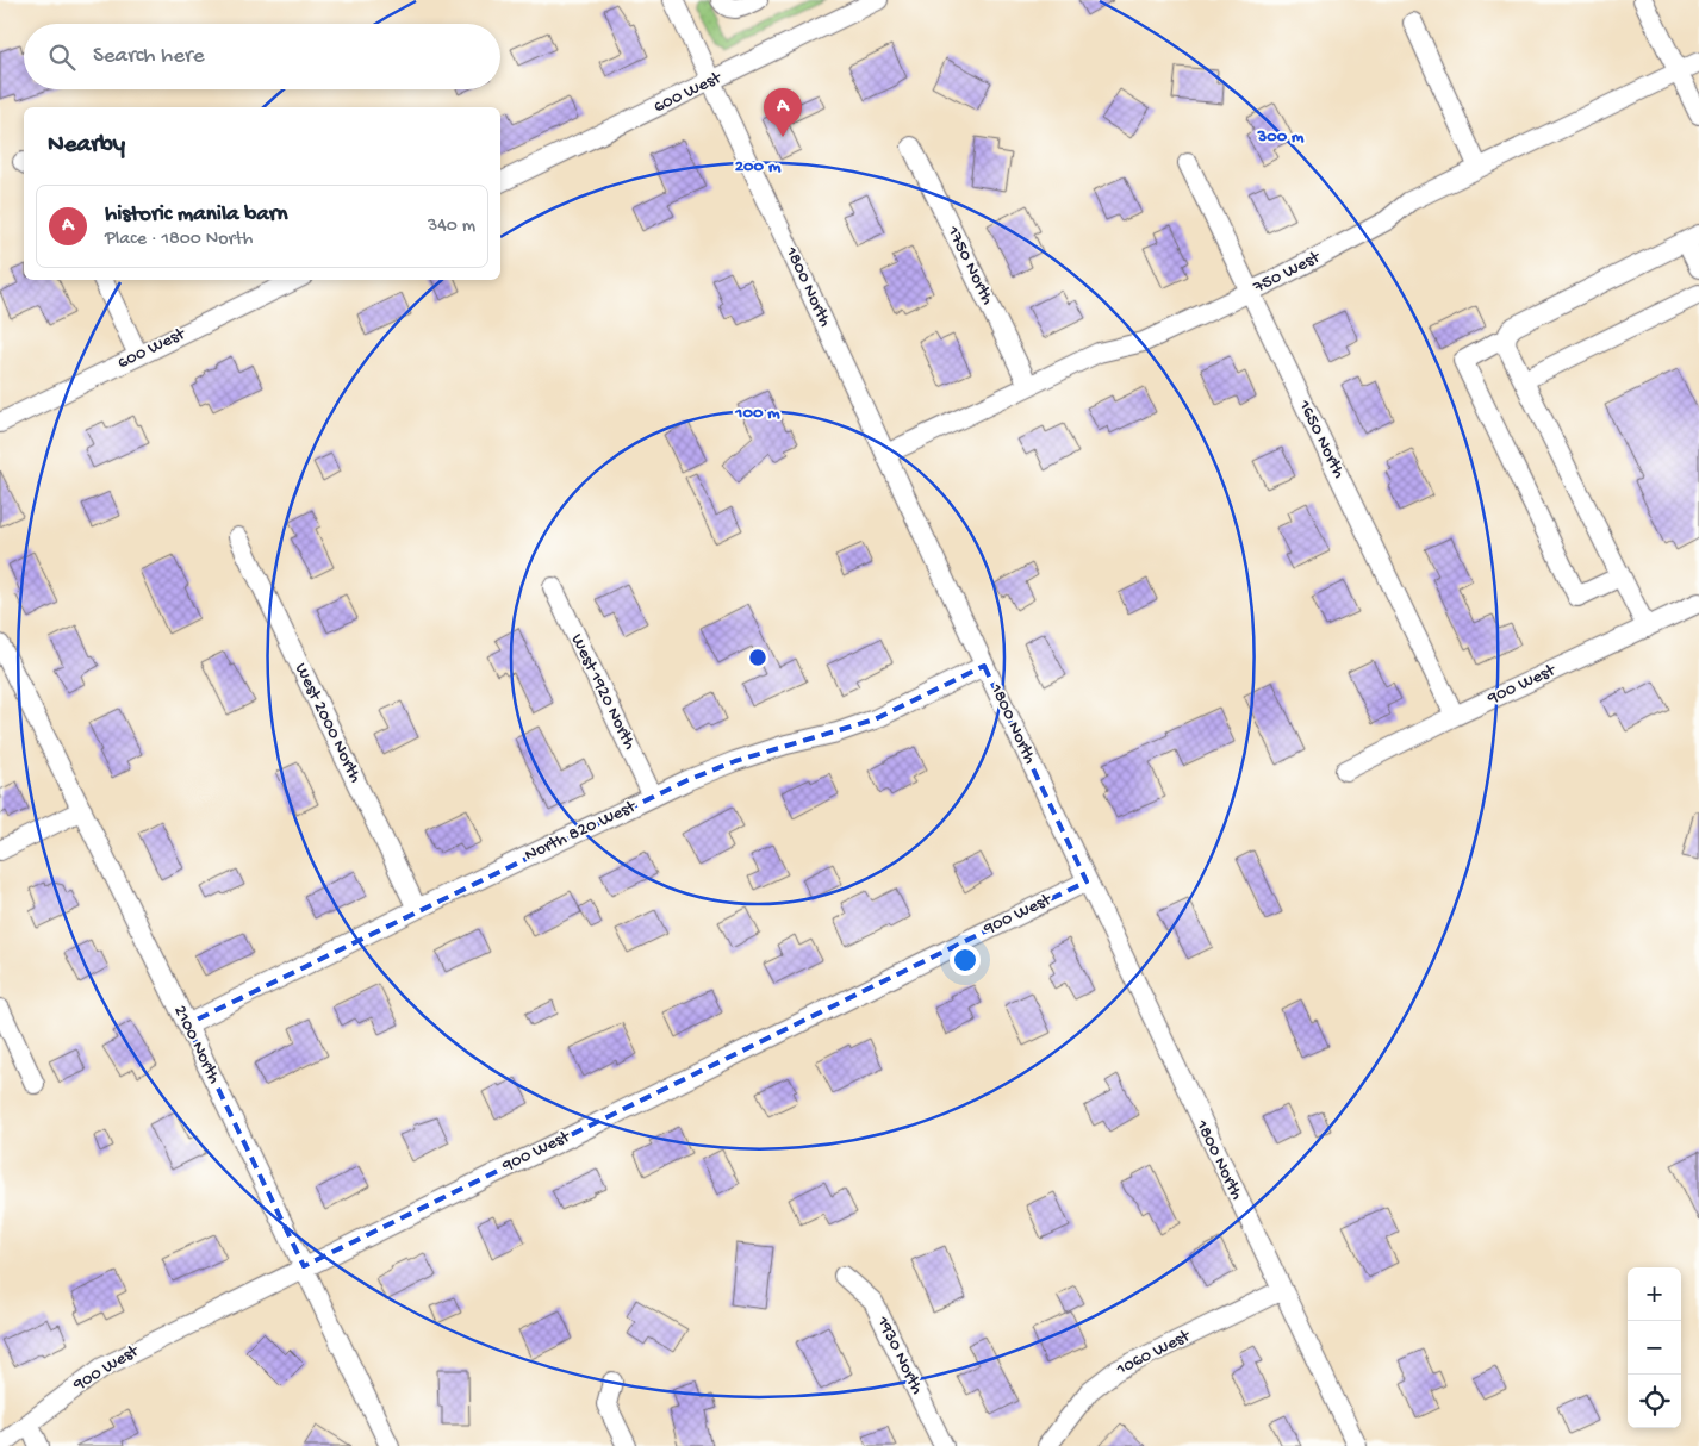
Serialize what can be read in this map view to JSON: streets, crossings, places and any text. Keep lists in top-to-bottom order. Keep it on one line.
{"streets":{"street":["600 West","1750 North","750 West","1800 North","1650 North","900 West","West 1920 North","West 2000 North","North 820 West","2100 North","1060 West","1930 North"]},"crossings":[["600 West","1800 North"],["1750 North","750 West"],["750 West","1800 North"],["750 West","1650 North"],["1800 North","900 West"],["1800 North","North 820 West"],["1800 North","1060 West"],["1650 North","900 West"],["900 West","2100 North"],["West 1920 North","North 820 West"],["West 2000 North","North 820 West"],["North 820 West","2100 North"]],"page":{"search":"Search here","pins":"A","heading":"Nearby","list":[{"mark":"A","name":"historic manila barn","note":"Place · 1800 North","value":"340 m"}],"map_buttons":["+","−"]},"rings":["300 m","200 m","100 m"]}
